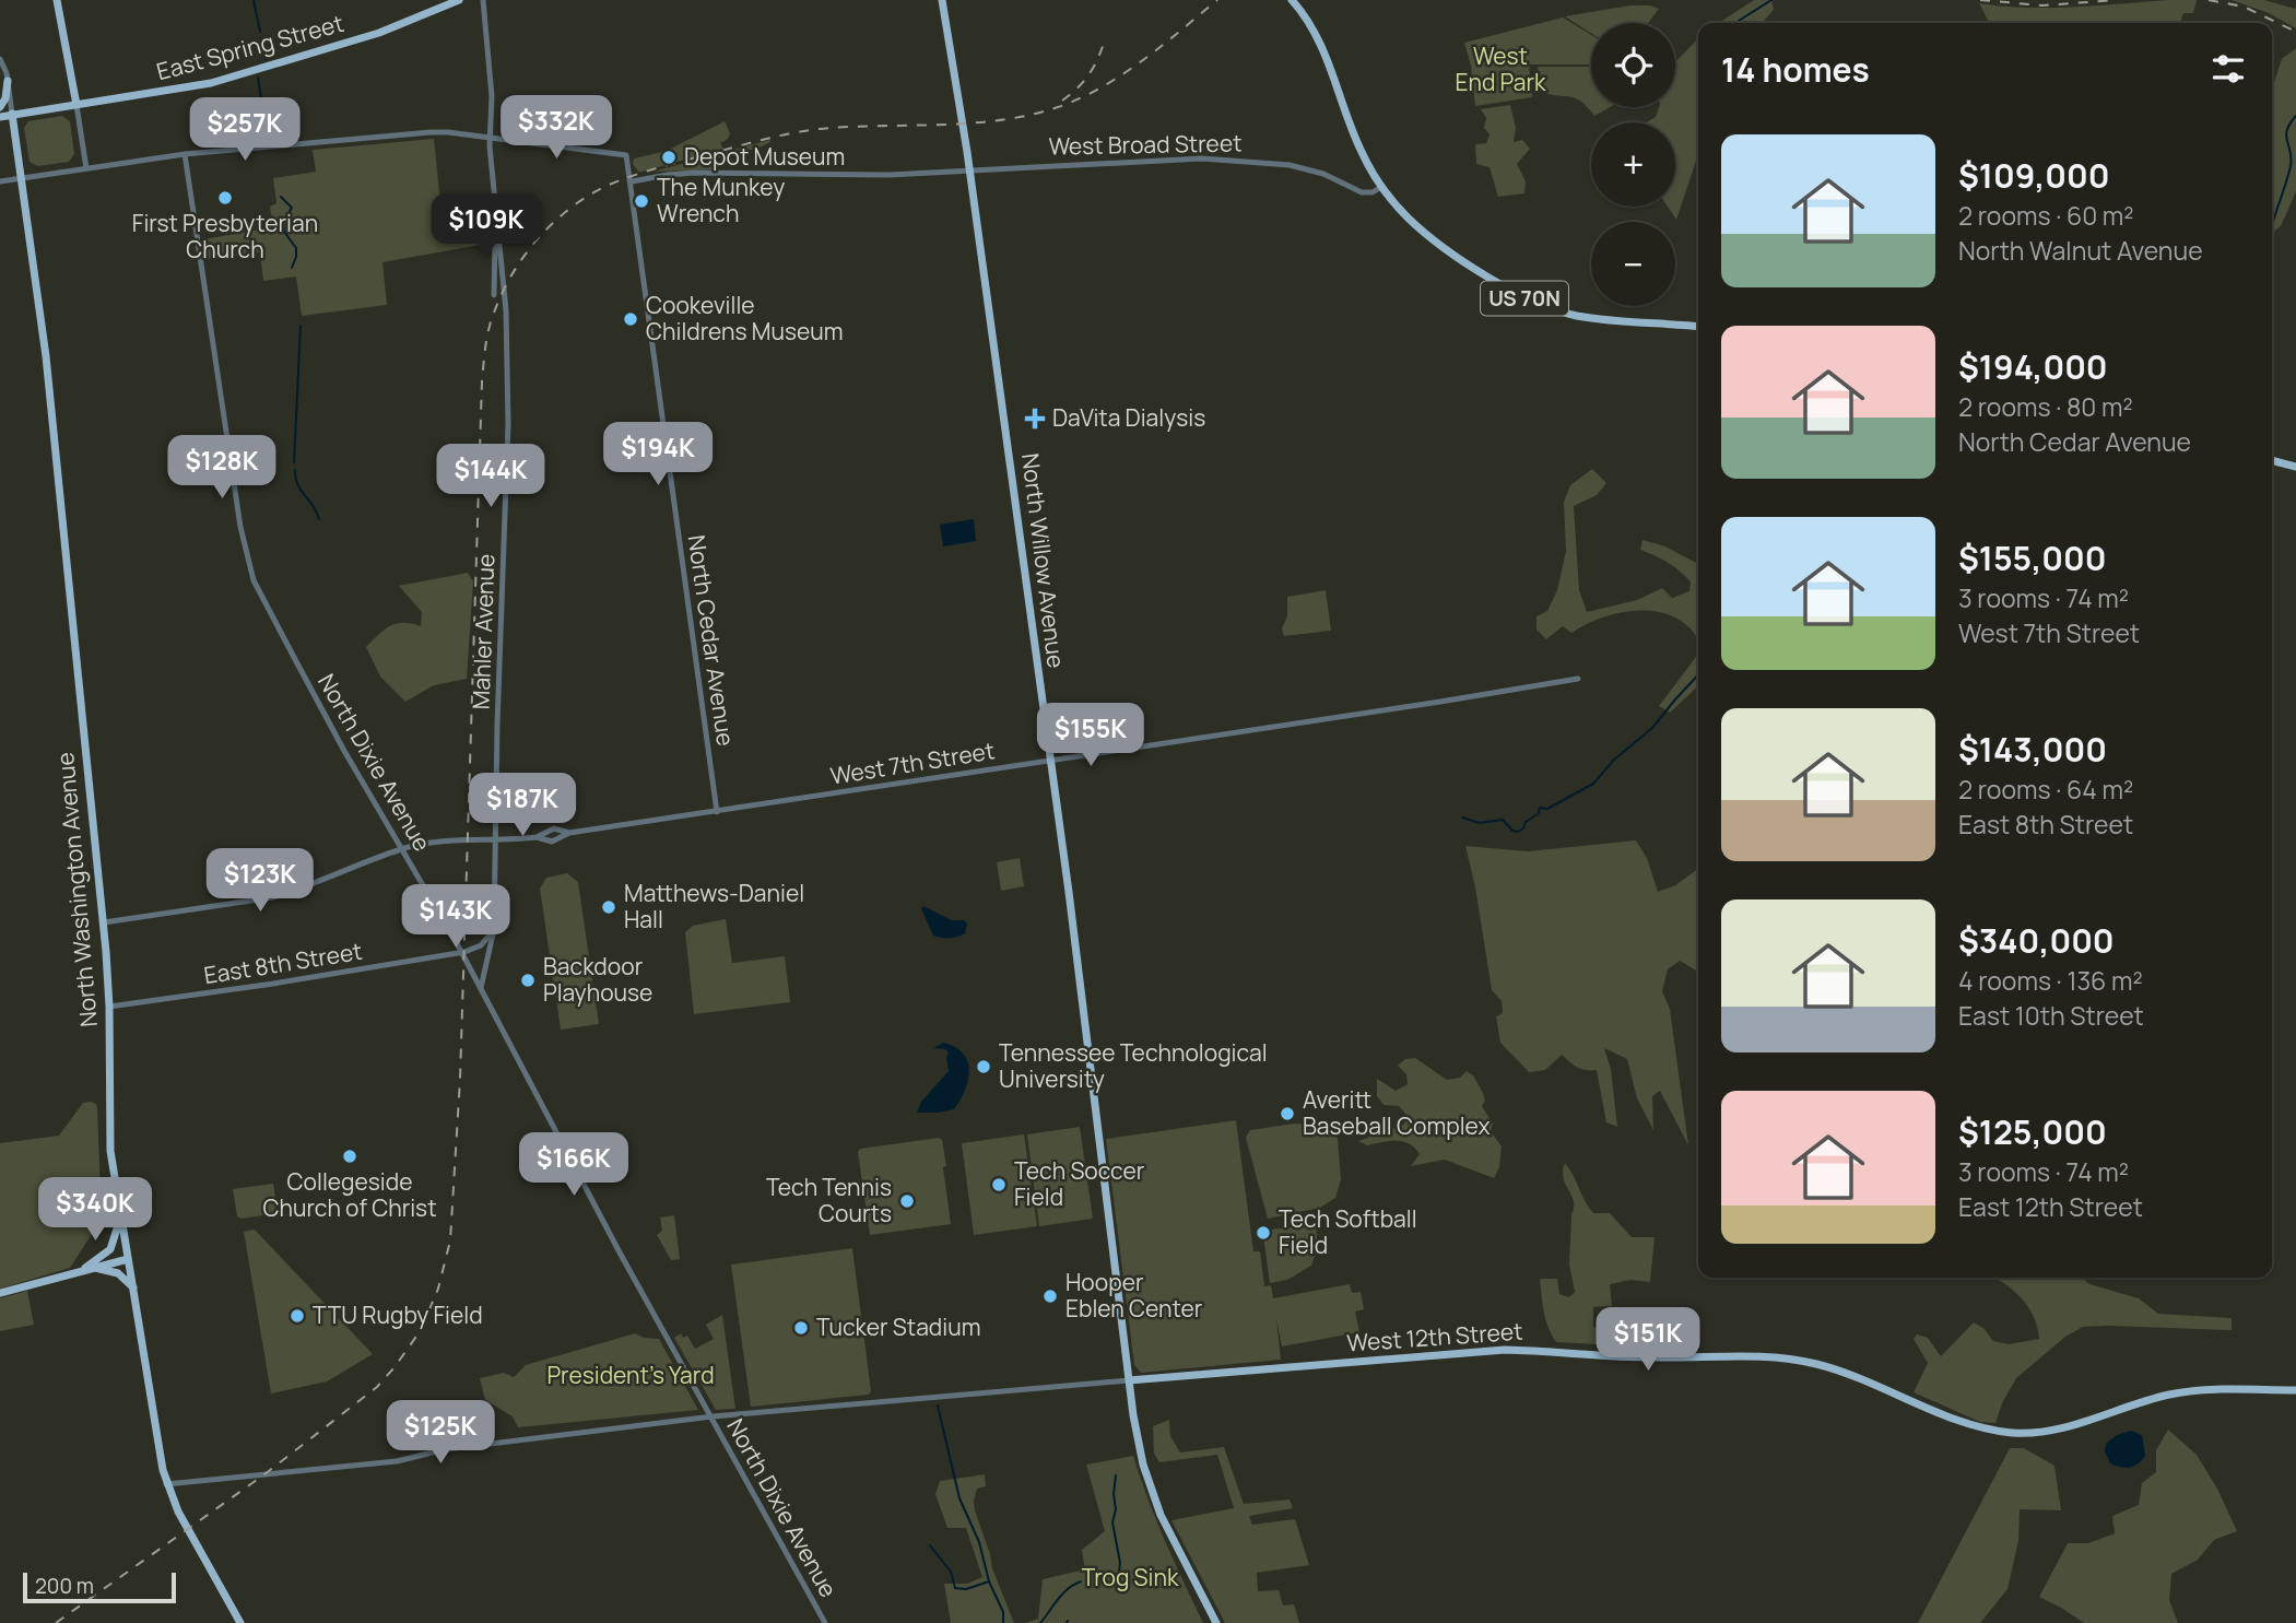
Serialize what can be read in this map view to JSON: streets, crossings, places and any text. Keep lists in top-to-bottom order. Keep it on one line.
{"streets":{"main road":["East Spring Street","US 70N","North Willow Avenue","North Washington Avenue","West 12th Street"],"street":["West Broad Street","Mahler Avenue","North Cedar Avenue","North Dixie Avenue","West 7th Street","East 8th Street"]},"crossings":[["East Spring Street","North Washington Avenue"],["West Broad Street","US 70N"],["West Broad Street","North Willow Avenue"],["West Broad Street","North Cedar Avenue"],["North Willow Avenue","West 7th Street"],["North Willow Avenue","West 12th Street"],["Mahler Avenue","North Dixie Avenue"],["Mahler Avenue","West 7th Street"],["North Cedar Avenue","West 7th Street"],["North Dixie Avenue","West 7th Street"],["North Dixie Avenue","East 8th Street"],["North Dixie Avenue","West 12th Street"],["West 7th Street","North Washington Avenue"],["North Washington Avenue","East 8th Street"],["North Washington Avenue","West 12th Street"]],"parks":["West End Park","President's Yard","Trog Sink"],"places":{"other":["Depot Museum","First Presbyterian Church","The Munkey Wrench","Cookeville Childrens Museum","Matthews-Daniel Hall","Backdoor Playhouse","Tennessee Technological University","Averitt Baseball Complex","Collegeside Church of Christ","Tech Soccer Field","Tech Tennis Courts","Tech Softball Field","Hooper Eblen Center","TTU Rugby Field","Tucker Stadium"],"health":["DaVita Dialysis"]},"scale_bar":"200 m","page":{"map_buttons":["+","−"],"heading":"14 homes","price":["$332K","$257K","$109K","$194K","$128K","$144K","$155K","$187K","$123K","$143K","$166K","$340K","$151K","$125K"],"list":[{"name":"$109,000","note":"2 rooms · 60 m² · North Walnut Avenue"},{"name":"$194,000","note":"2 rooms · 80 m² · North Cedar Avenue"},{"name":"$155,000","note":"3 rooms · 74 m² · West 7th Street"},{"name":"$143,000","note":"2 rooms · 64 m² · East 8th Street"},{"name":"$340,000","note":"4 rooms · 136 m² · East 10th Street"},{"name":"$125,000","note":"3 rooms · 74 m² · East 12th Street"}],"scale":"200 m"}}
